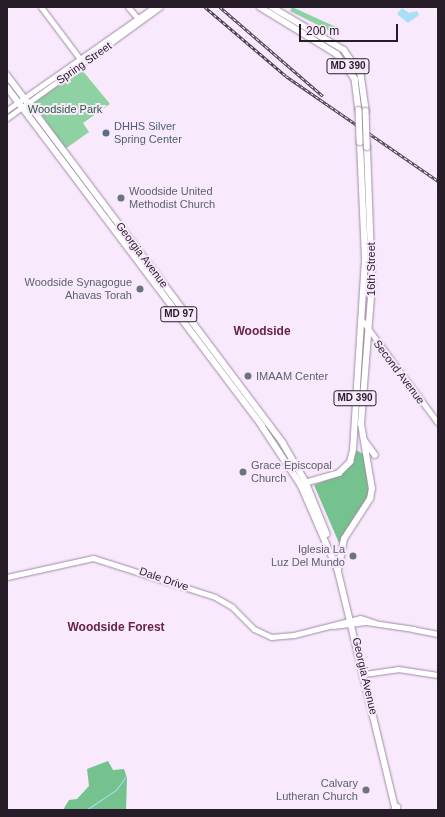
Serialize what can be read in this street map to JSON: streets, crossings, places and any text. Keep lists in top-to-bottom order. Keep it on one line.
{"streets":{"main road":["MD 390","Georgia Avenue","16th Street","MD 97"],"street":["Spring Street","Second Avenue","Dale Drive"]},"crossings":[["Spring Street","Georgia Avenue"],["Georgia Avenue","16th Street"],["Georgia Avenue","Dale Drive"],["16th Street","Second Avenue"]],"districts":["Woodside","Woodside Forest"],"parks":["Woodside Park"],"places":["DHHS Silver Spring Center","Woodside United Methodist Church","Woodside Synagogue Ahavas Torah","IMAAM Center","Grace Episcopal Church","Iglesia La Luz Del Mundo","Calvary Lutheran Church"],"scale_bar":"200 m"}
